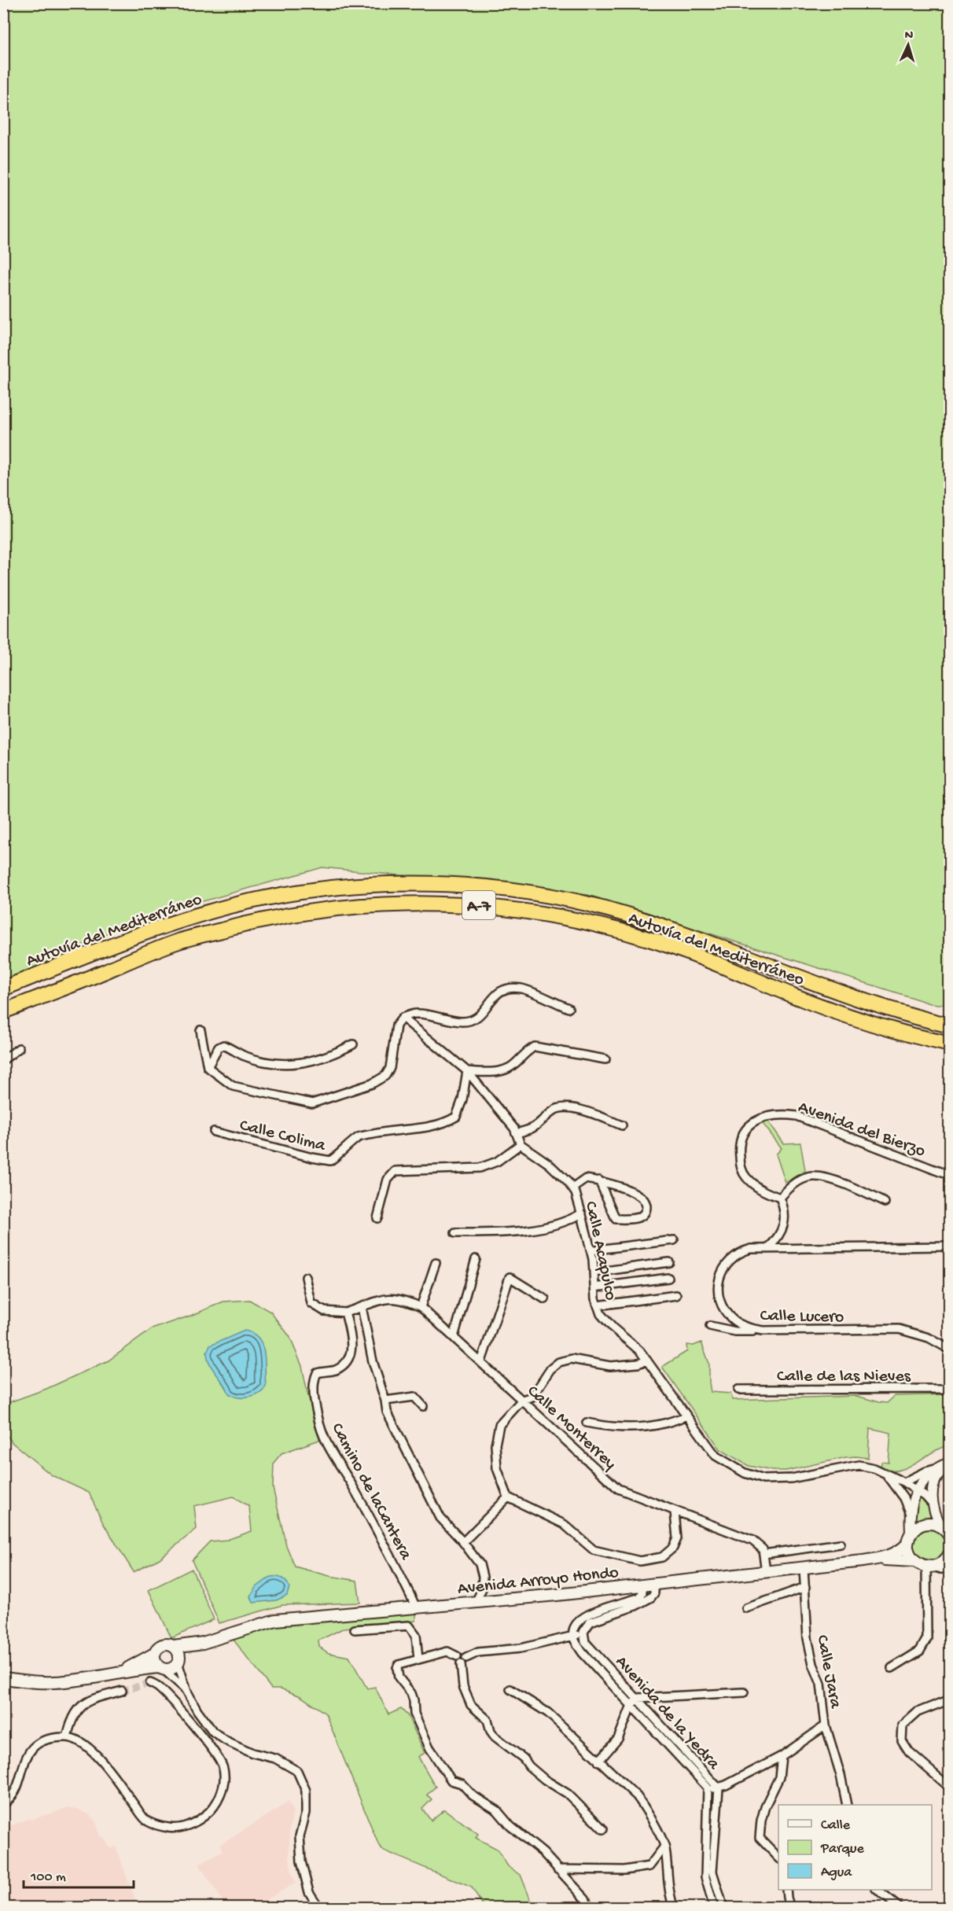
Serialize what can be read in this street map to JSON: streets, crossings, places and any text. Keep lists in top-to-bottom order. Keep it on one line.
{"streets":{"highway":["A-7","Autovía del Mediterráneo"],"main road":["Avenida Arroyo Hondo"],"street":["Avenida del Bierzo","Calle Colima","Calle Acapulco","Calle Lucero","Calle de las Nieves","Calle Monterrey","Camino de laCantera","Calle Jara","Avenida de la Yedra"]},"crossings":[["Camino de laCantera","Avenida Arroyo Hondo"],["Avenida Arroyo Hondo","Calle Jara"]],"legend":["Calle","Parque","Agua"],"scale_bar":"100 m","north":"top"}
